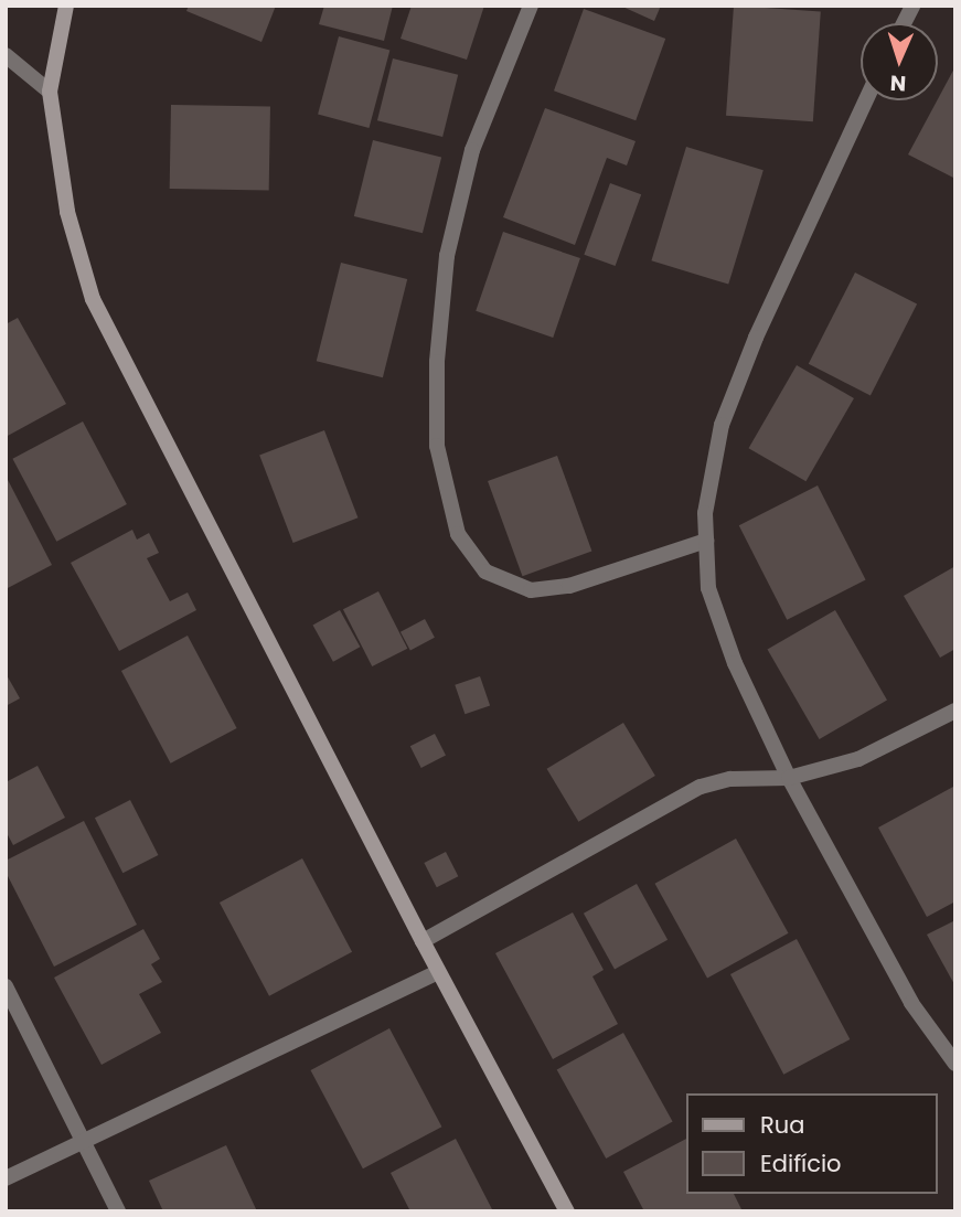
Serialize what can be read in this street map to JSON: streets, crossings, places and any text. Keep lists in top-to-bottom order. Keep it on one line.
{"legend":["Rua","Edifício"],"north":"bottom"}
